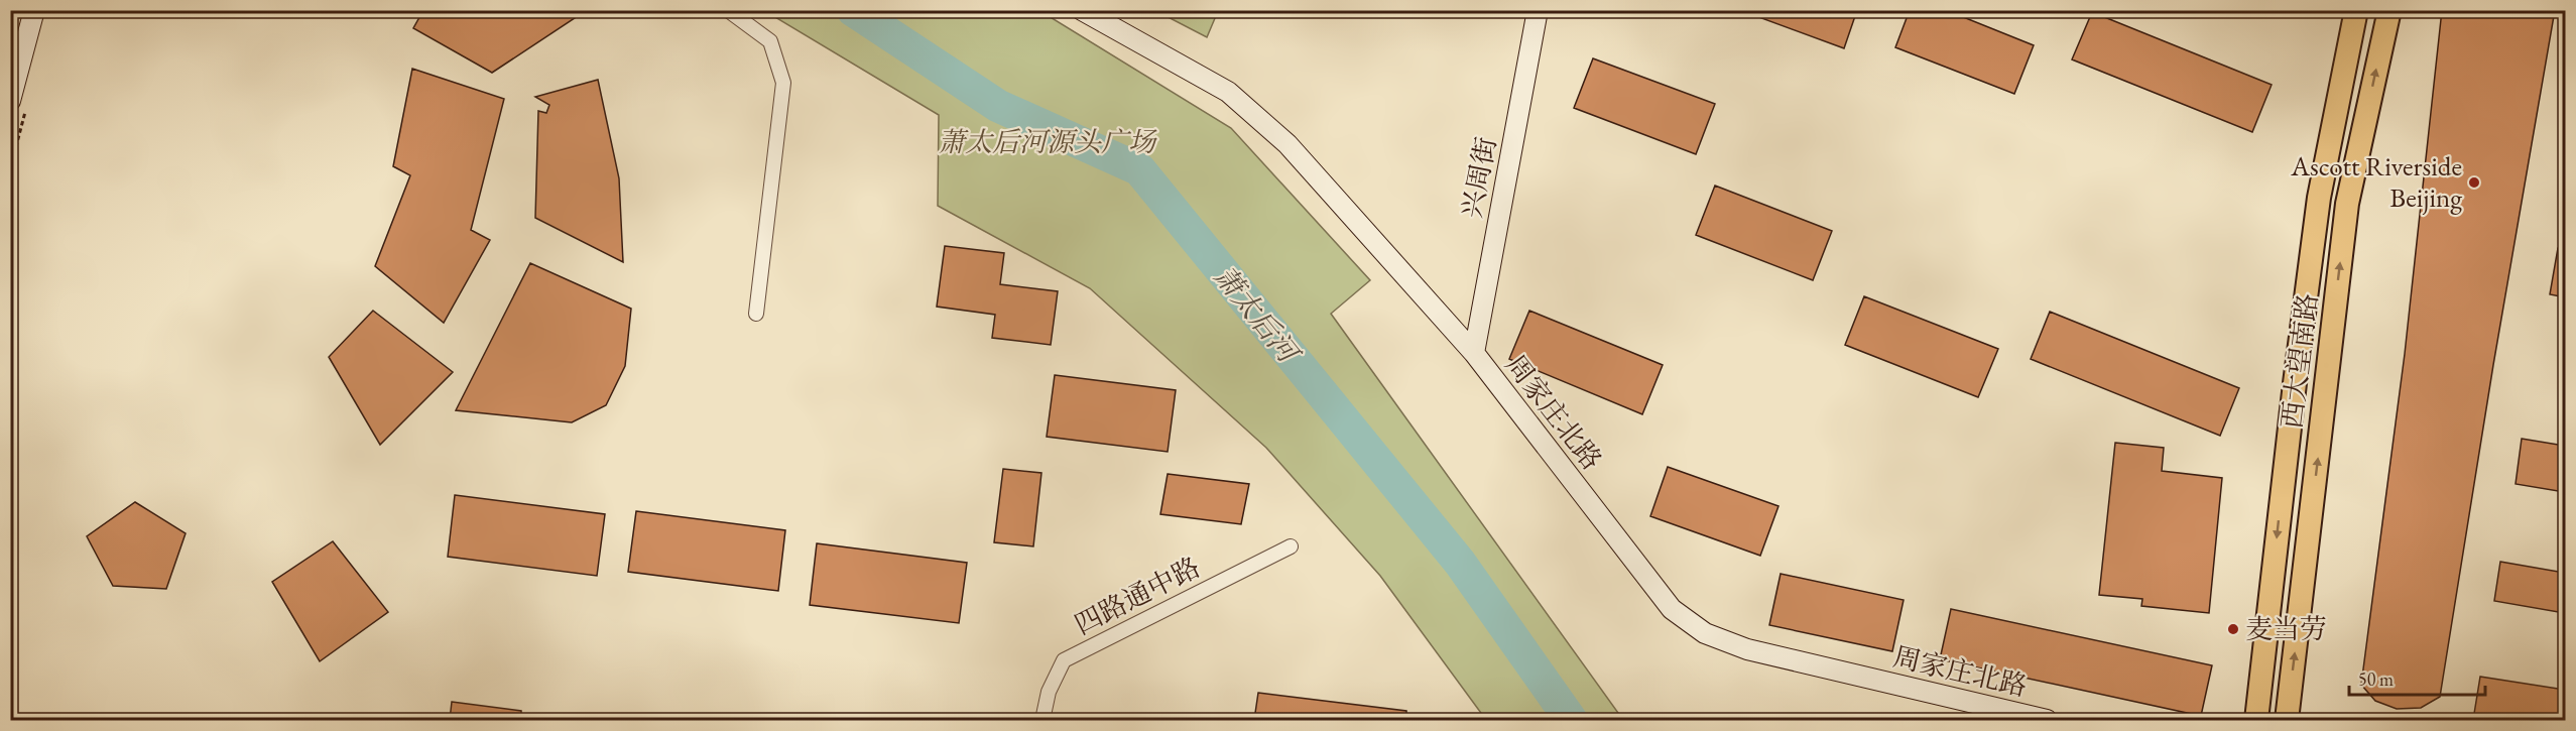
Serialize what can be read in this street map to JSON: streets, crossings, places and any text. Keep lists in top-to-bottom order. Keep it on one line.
{"streets":{"main road":["西大望南路"],"street":["兴周街","周家庄北路","四路通中路"]},"crossings":[["兴周街","周家庄北路"]],"water":["萧太后河"],"parks":["萧太后河源头广场"],"places":["Ascott Riverside Beijing","麦当劳"],"scale_bar":"50 m"}
